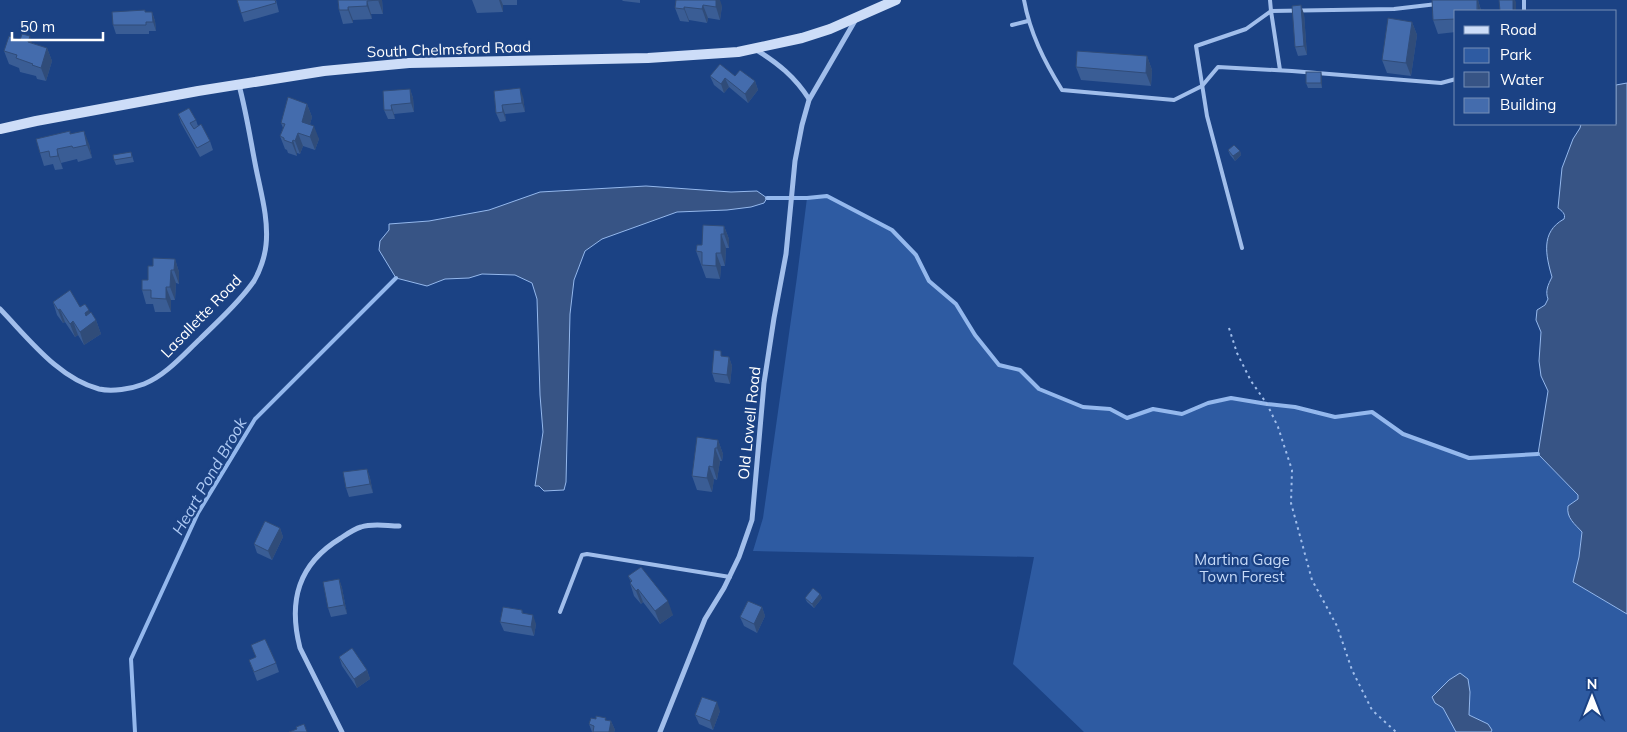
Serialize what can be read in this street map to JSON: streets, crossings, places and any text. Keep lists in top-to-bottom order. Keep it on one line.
{"streets":{"main road":["South Chelmsford Road"],"street":["Lasallette Road","Old Lowell Road"]},"crossings":[["South Chelmsford Road","Lasallette Road"],["South Chelmsford Road","Old Lowell Road"]],"water":["Heart Pond Brook"],"parks":["Martina Gage Town Forest"],"legend":["Road","Park","Water","Building"],"scale_bar":"50 m","north":"top"}
